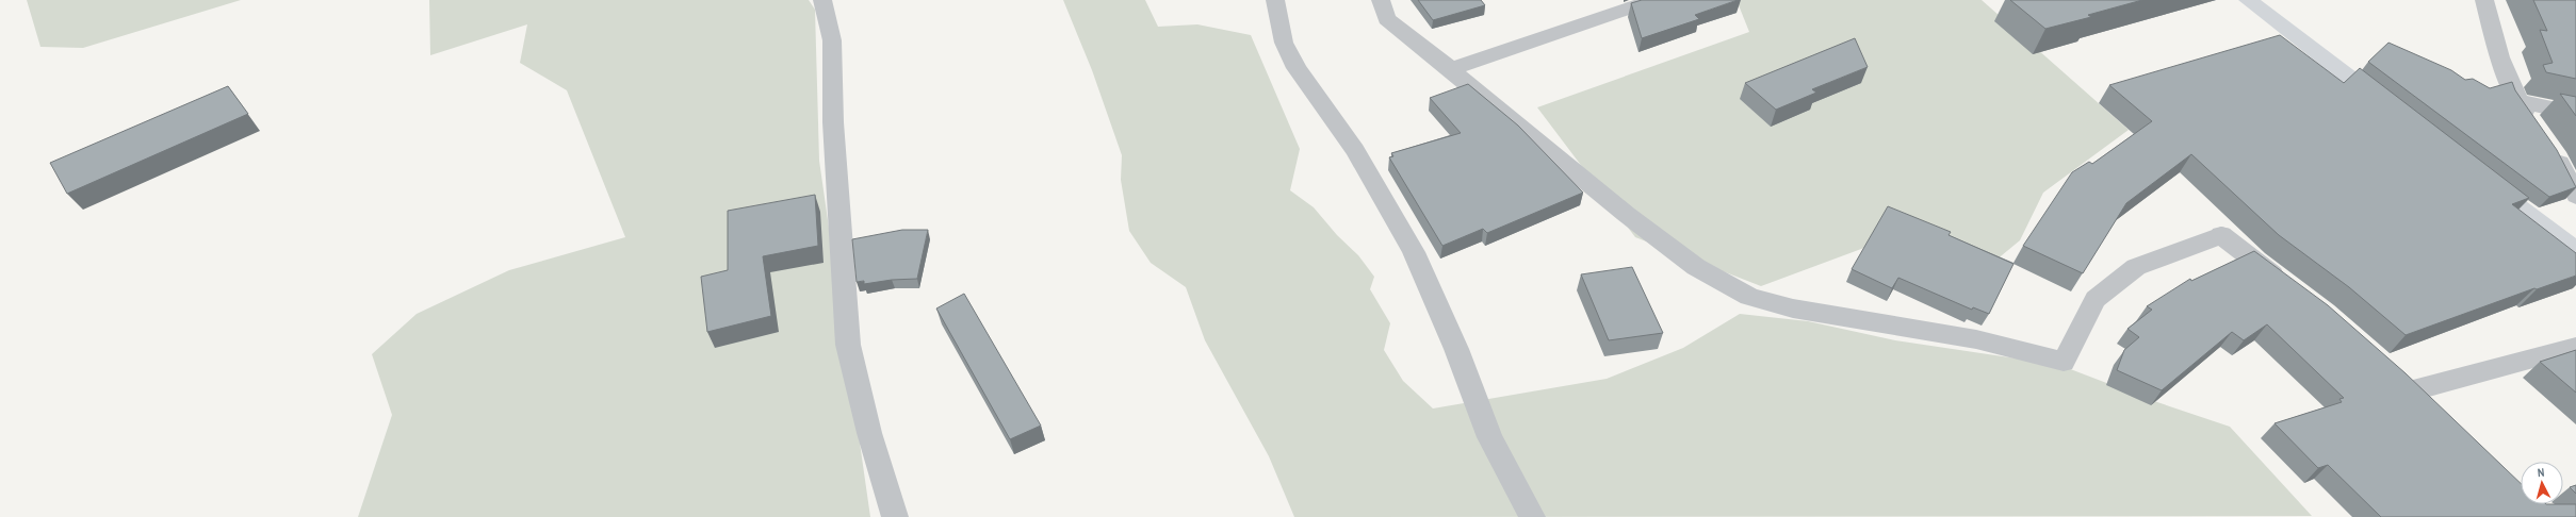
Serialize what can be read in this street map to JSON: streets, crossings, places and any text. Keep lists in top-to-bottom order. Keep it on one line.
{"north":"top"}
